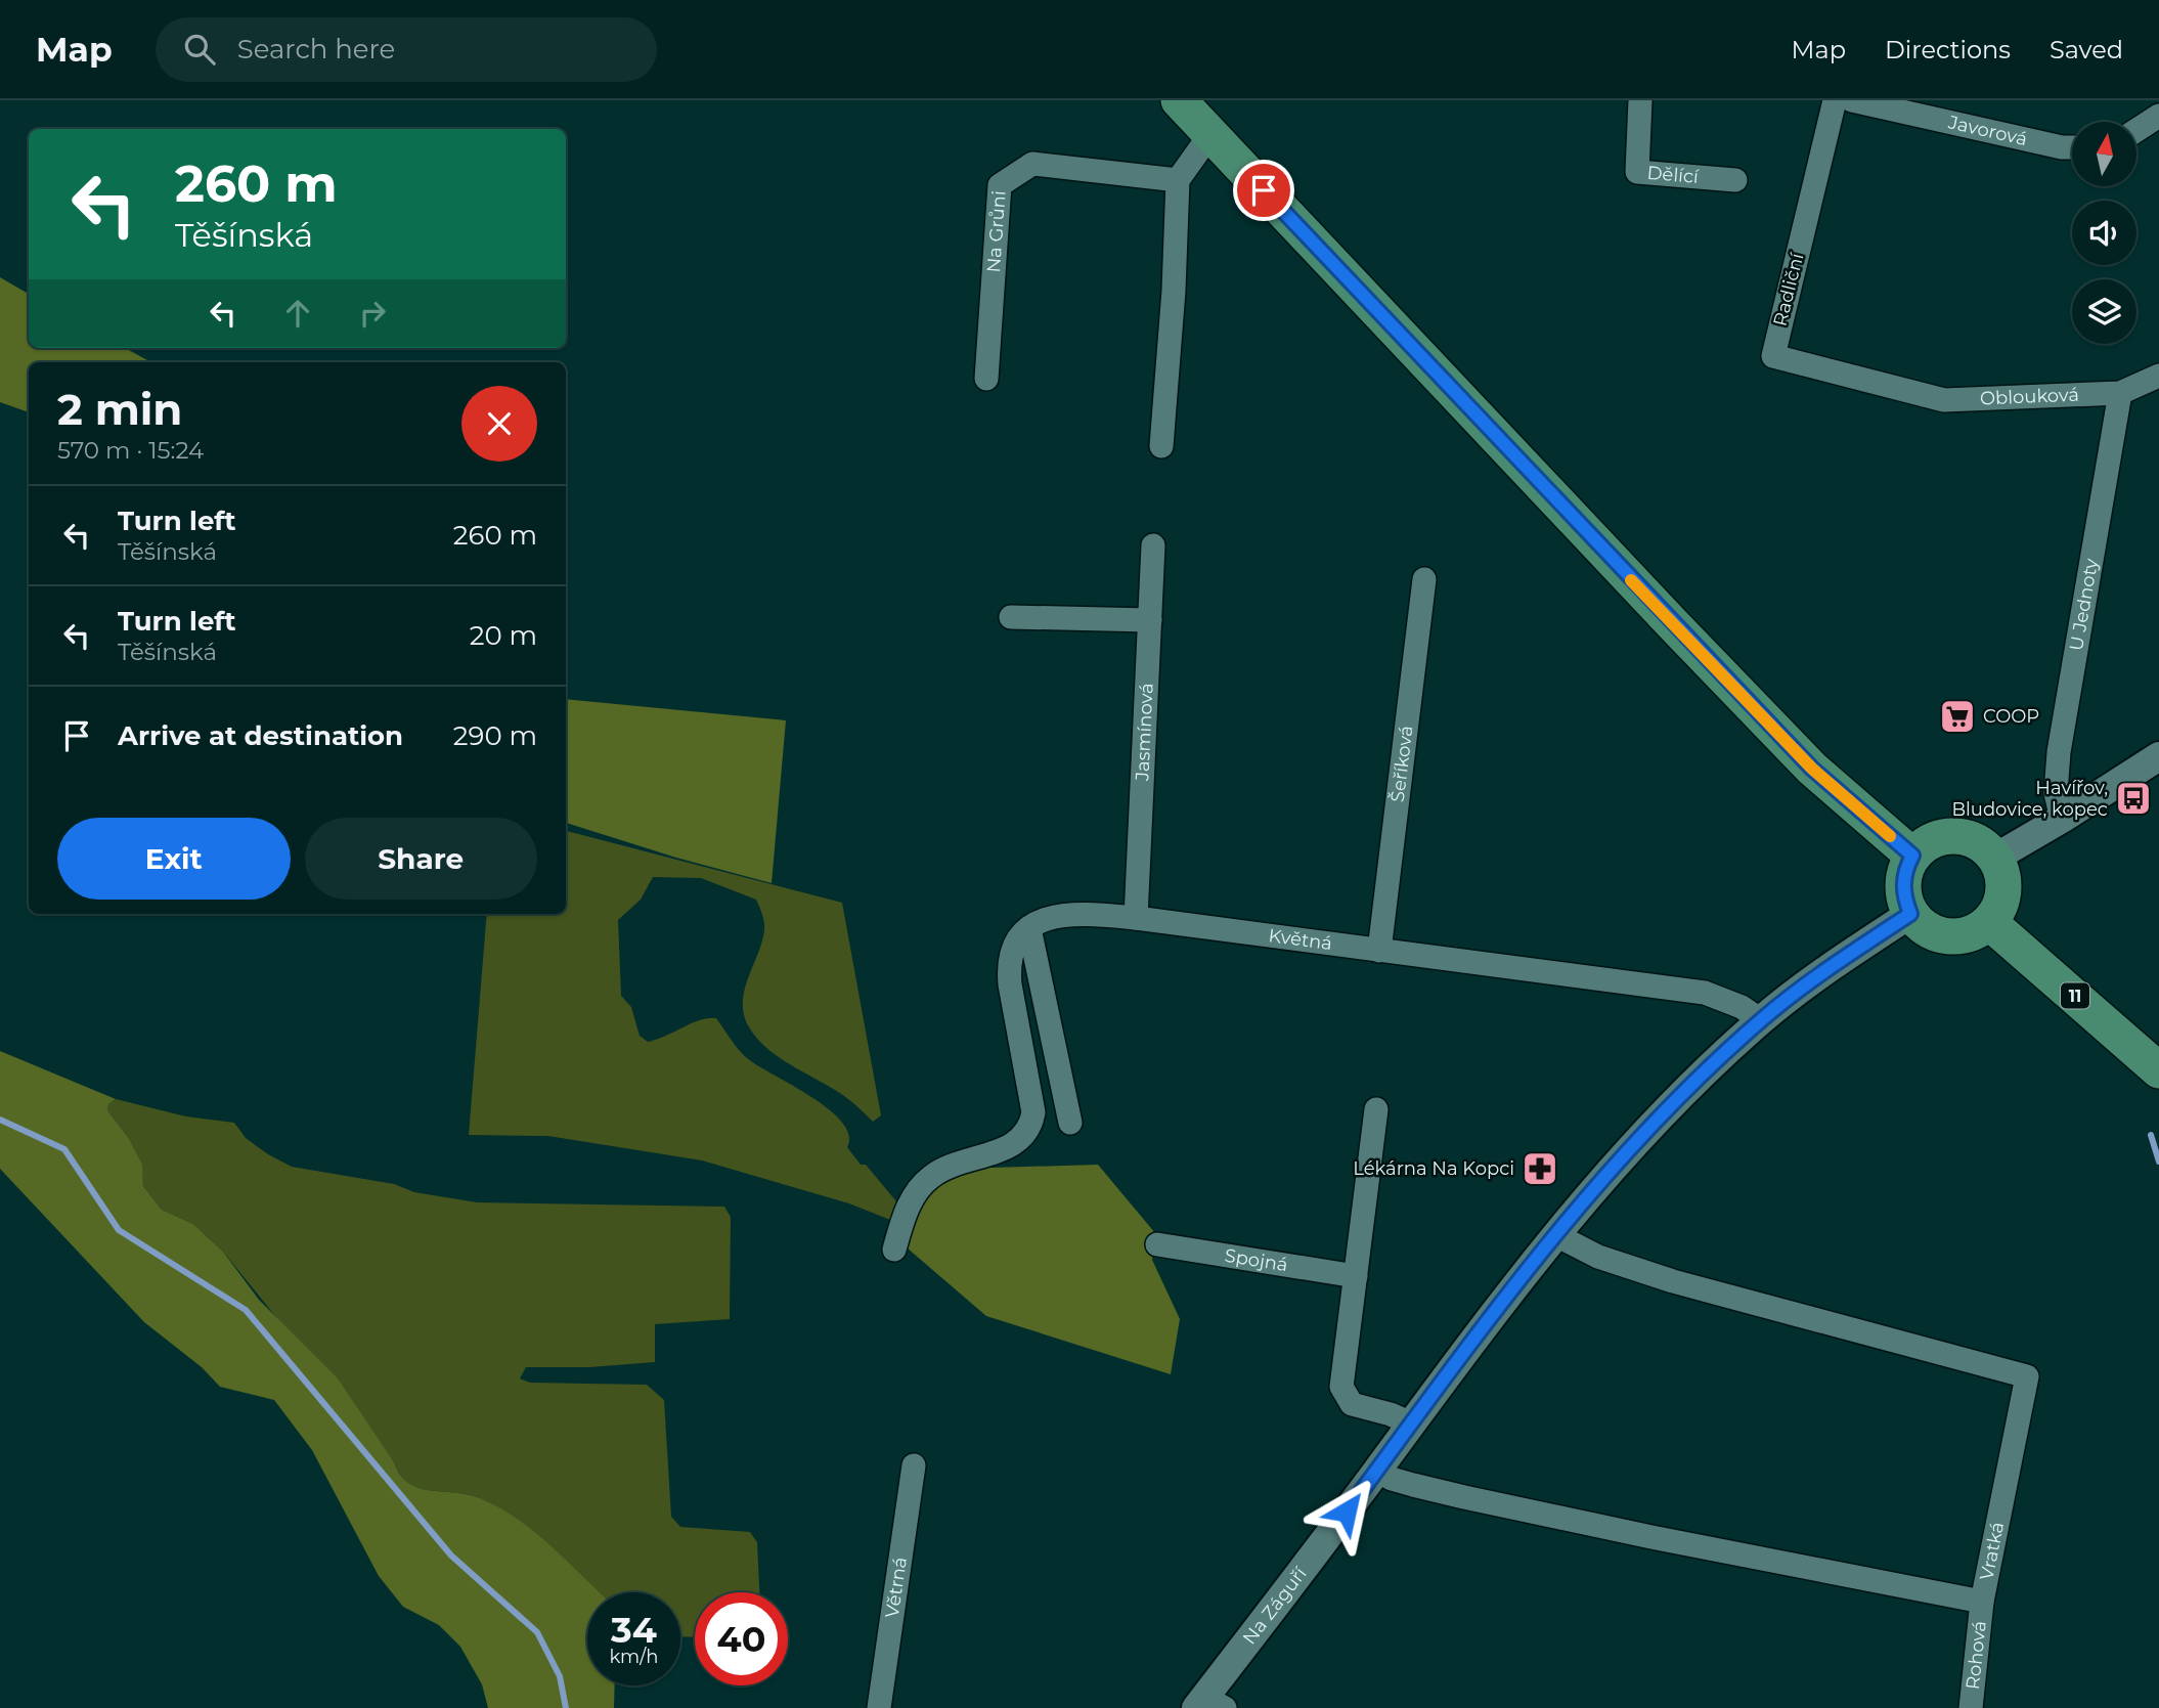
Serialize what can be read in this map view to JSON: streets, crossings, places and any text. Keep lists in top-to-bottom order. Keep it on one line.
{"streets":{"main road":["11"],"street":["Javorová","Dělící","Na Grůni","Radliční","Oblouková","U Jednoty","Jasmínová","Šeříková","Květná","Spojná","Vratká","Větrná","Na Záguří","Rohová"]},"crossings":[["Radliční","Oblouková"],["Oblouková","U Jednoty"],["Jasmínová","Květná"],["Šeříková","Květná"],["Květná","Na Záguří"],["11","Na Záguří"],["Vratká","Na Záguří"],["Vratká","Rohová"]],"places":{"supermarket":["COOP"],"bus stop":["Havířov, Bludovice, kopec"],"pharmacy":["Lékárna Na Kopci"]},"north":"top","page":{"header":"Map","search":"Search here","nav":["Map","Directions","Saved"],"turn":["260 m","Těšínská"],"heading":["2 min","570 m · 15:24"],"list":[{"name":"Turn left","note":"Těšínská","value":"260 m"},{"name":"Turn left","note":"Těšínská","value":"20 m"},{"name":"Arrive at destination","value":"290 m"}],"buttons":["Exit","Share"],"speed":"34 km/h","limit":"40"}}
